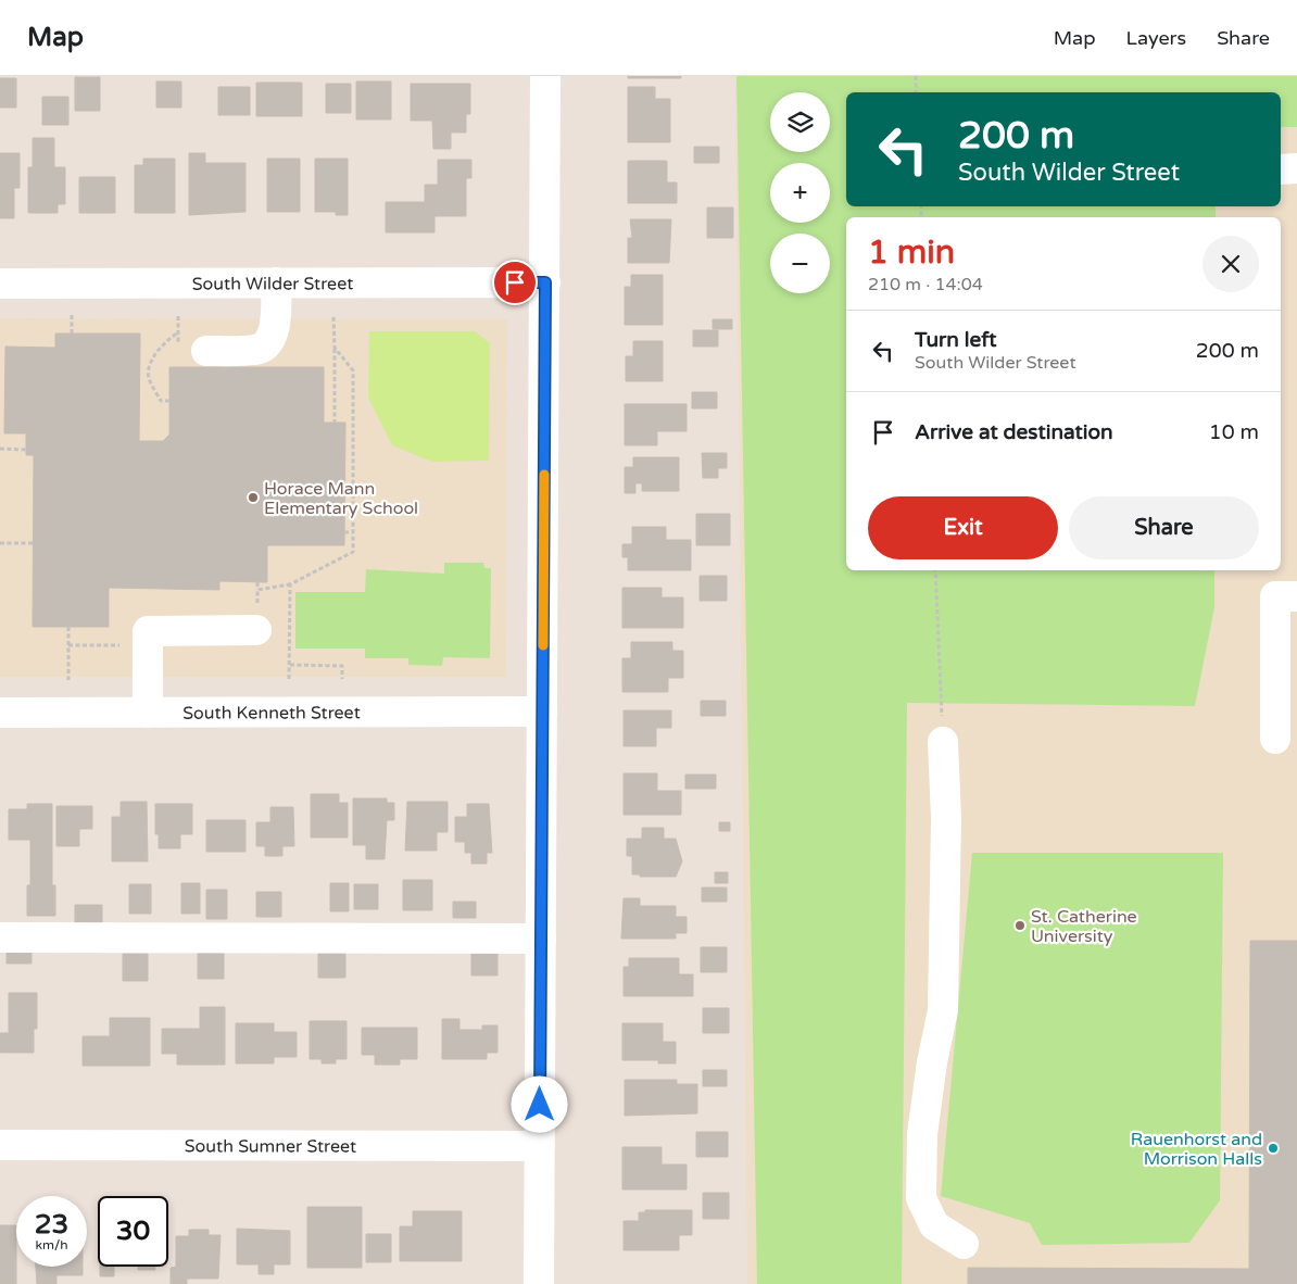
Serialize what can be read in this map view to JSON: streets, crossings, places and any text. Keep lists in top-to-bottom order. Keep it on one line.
{"streets":{"street":["South Wilder Street","South Kenneth Street","South Sumner Street"]},"places":["Horace Mann Elementary School","St. Catherine University","Rauenhorst and Morrison Halls"],"page":{"header":"Map","nav":["Map","Layers","Share"],"map_buttons":["+","−"],"turn":["200 m","South Wilder Street"],"heading":["1 min","210 m · 14:04"],"list":[{"name":"Turn left","note":"South Wilder Street","value":"200 m"},{"name":"Arrive at destination","value":"10 m"}],"buttons":["Exit","Share"],"speed":"23 km/h","limit":"30"}}
